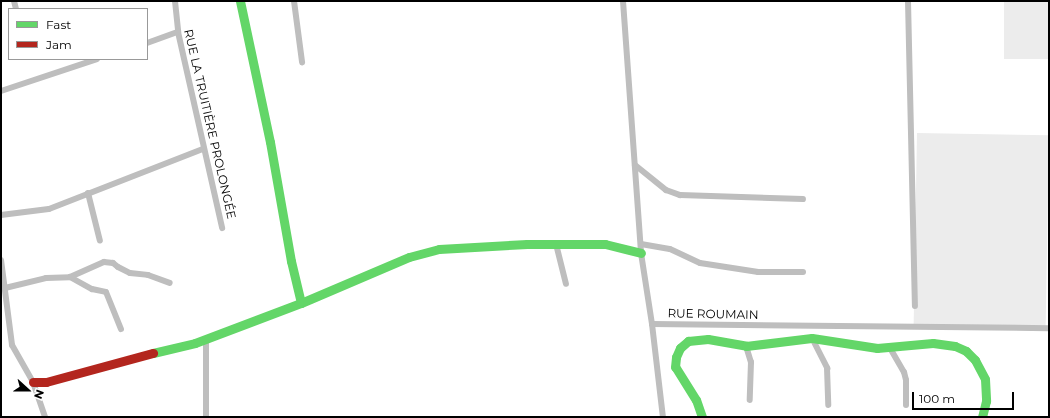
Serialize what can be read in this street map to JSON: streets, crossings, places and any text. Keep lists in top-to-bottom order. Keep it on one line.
{"streets":{"street":["RUE LA TRUITIÈRE PROLONGÉE","RUE ROUMAIN"]},"legend":["Fast","Jam"],"scale_bar":"100 m","north":"right"}
